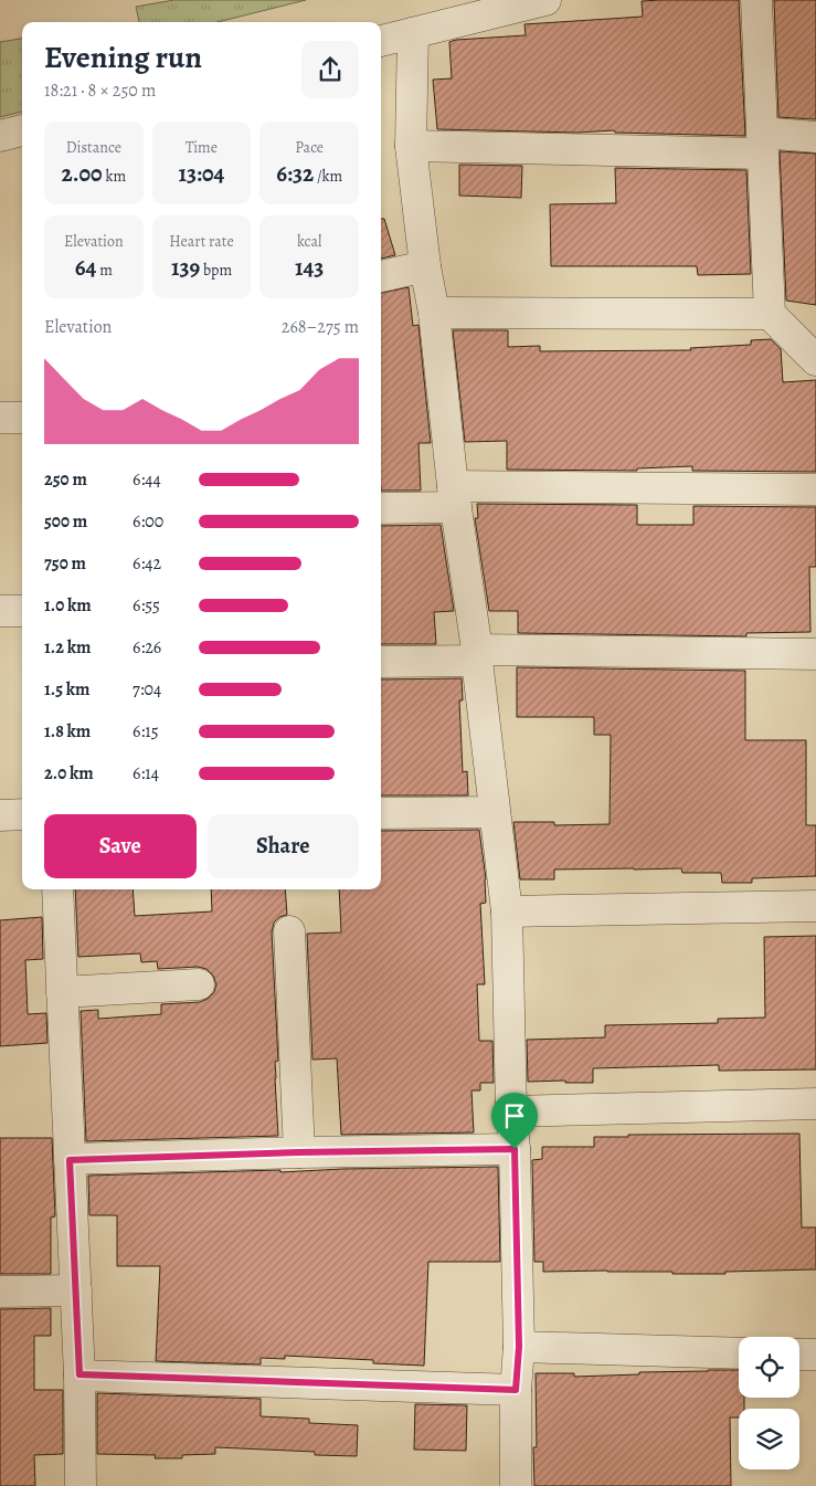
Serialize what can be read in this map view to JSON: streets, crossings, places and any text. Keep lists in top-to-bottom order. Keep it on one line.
{"page":{"heading":["Evening run","18:21 · 8 × 250 m"],"stats":[["Distance","2.00 km"],["Time","13:04"],["Pace","6:32 /km"],["Elevation","64 m"],["Heart rate","139 bpm"],["kcal","143"]],"chart":["Elevation","268–275 m"],"list":[{"name":"250 m","note":"6:44"},{"name":"500 m","note":"6:00"},{"name":"750 m","note":"6:42"},{"name":"1.0 km","note":"6:55"},{"name":"1.2 km","note":"6:26"},{"name":"1.5 km","note":"7:04"},{"name":"1.8 km","note":"6:15"},{"name":"2.0 km","note":"6:14"}],"buttons":["Save","Share"]}}
